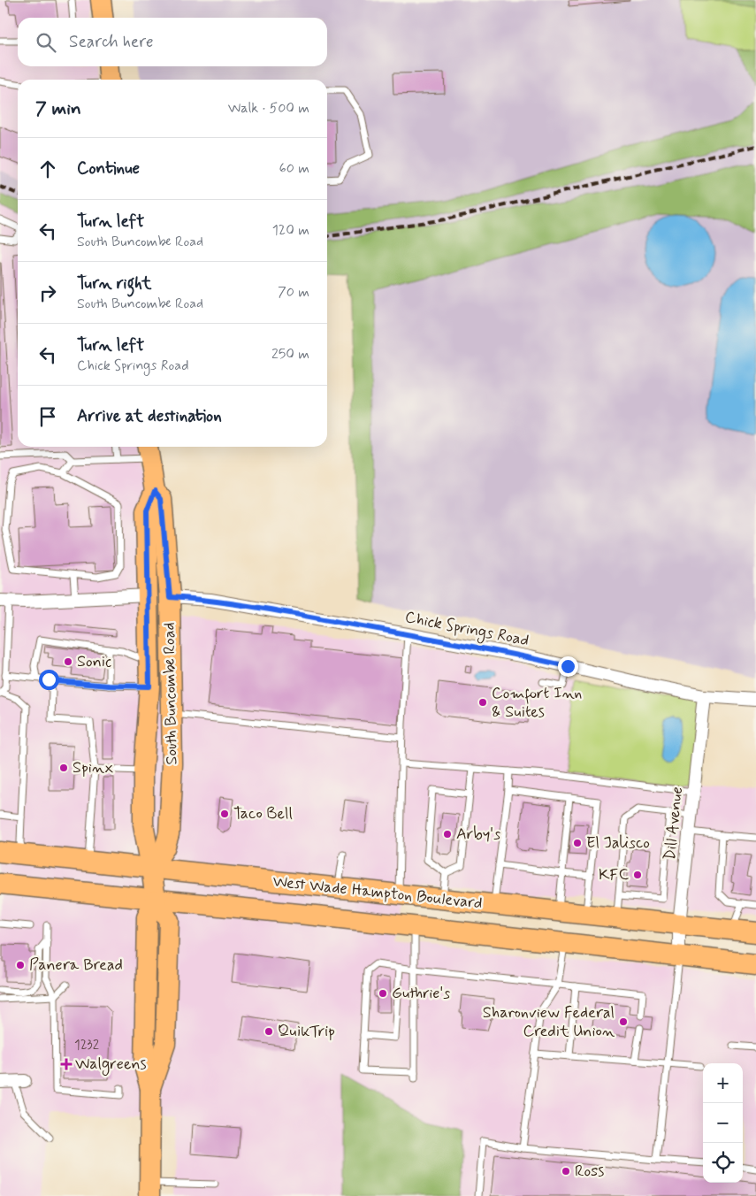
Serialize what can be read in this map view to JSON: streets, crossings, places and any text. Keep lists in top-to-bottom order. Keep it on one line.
{"streets":{"main road":["South Buncombe Road","West Wade Hampton Boulevard"],"street":["Chick Springs Road","Dill Avenue"]},"crossings":[["Chick Springs Road","South Buncombe Road"],["Chick Springs Road","Dill Avenue"],["South Buncombe Road","West Wade Hampton Boulevard"],["Dill Avenue","West Wade Hampton Boulevard"]],"places":{"other":["Sonic","Comfort Inn & Suites","Spinx","Taco Bell","Arby's","El Jalisco","KFC","Panera Bread","Guthrie's","Sharonview Federal Credit Union","QuikTrip","Ross"],"health":["Walgreens"]},"house_numbers":["1232"],"page":{"search":"Search here","heading":["7 min","Walk · 500 m"],"list":[["Continue","60 m"],["Turn left","South Buncombe Road","120 m"],["Turn right","South Buncombe Road","70 m"],["Turn left","Chick Springs Road","250 m"],"Arrive at destination"],"map_buttons":["+","−"]}}
